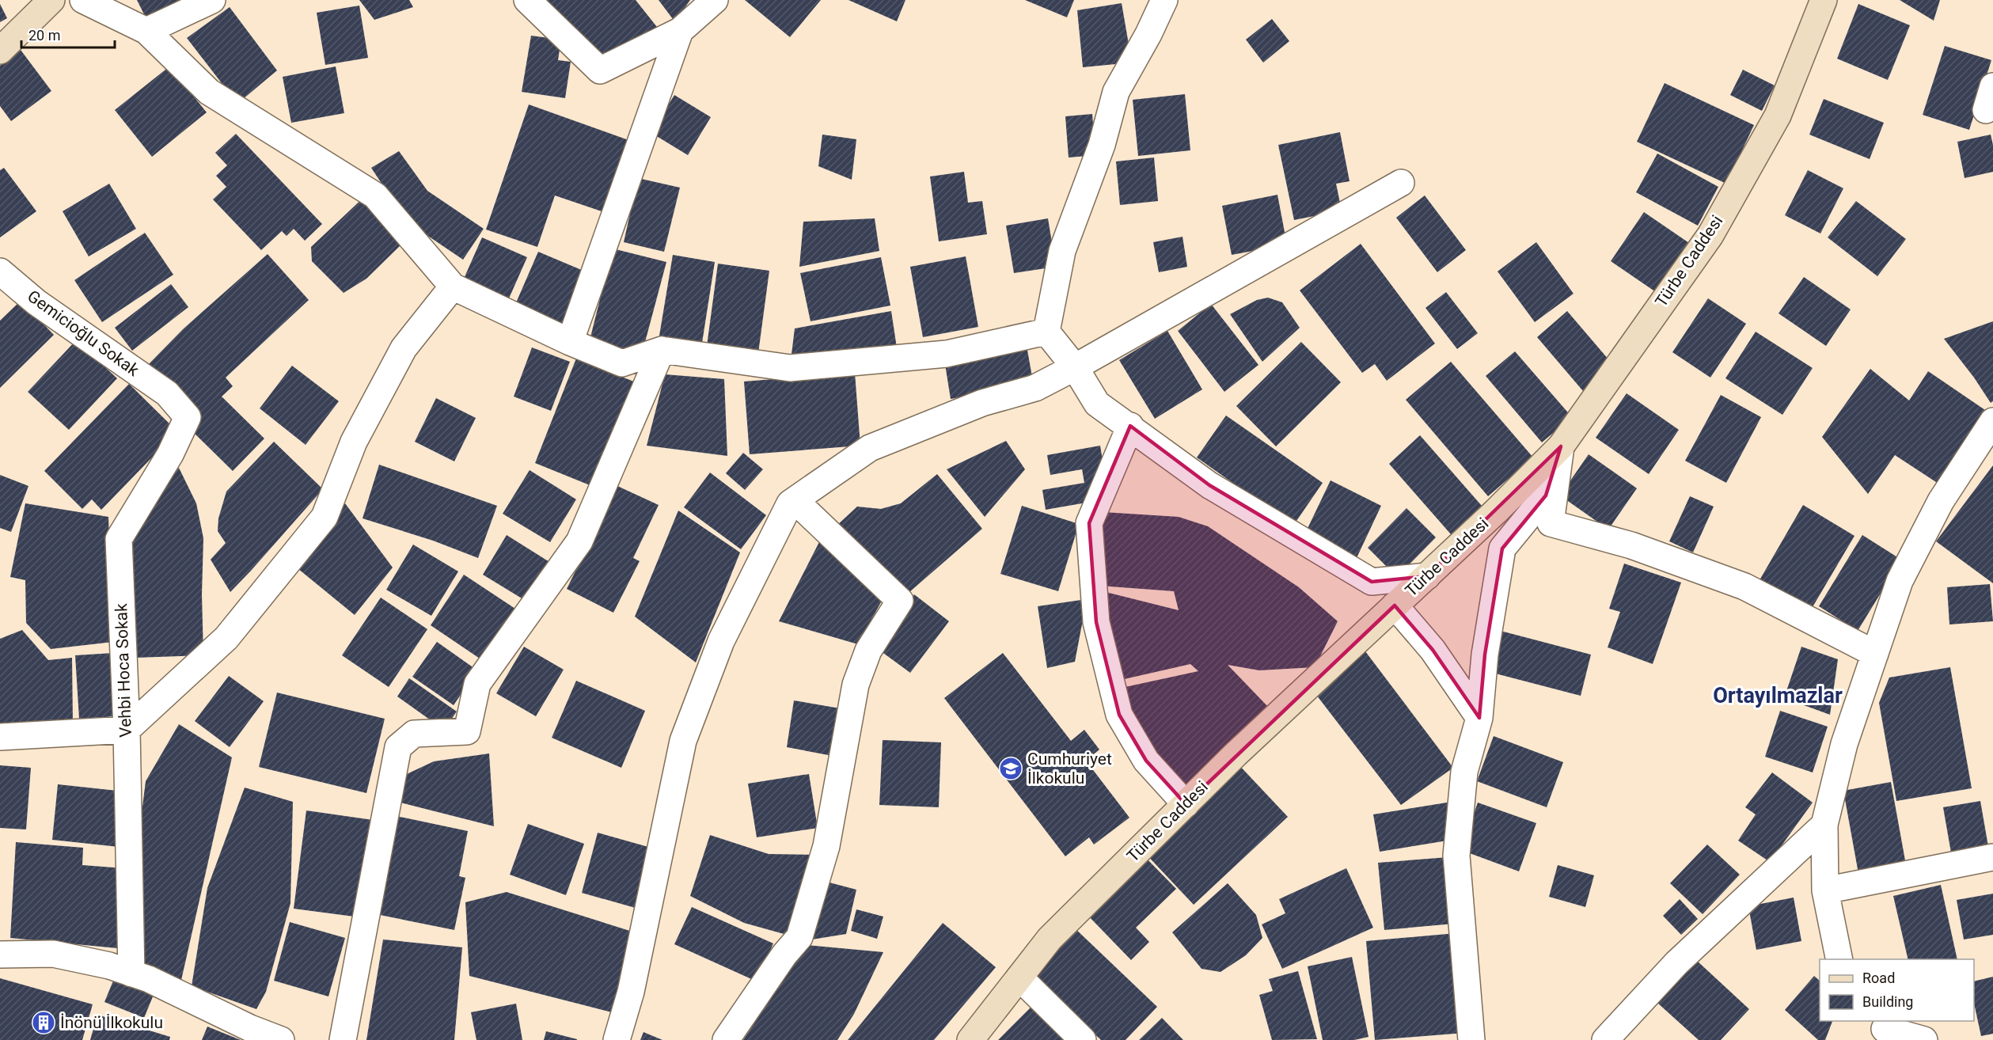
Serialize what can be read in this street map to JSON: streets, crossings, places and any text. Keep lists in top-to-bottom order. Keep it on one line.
{"streets":{"street":["Türbe Caddesi","Gemicioğlu Sokak","Vehbi Hoca Sokak"]},"crossings":[["Gemicioğlu Sokak","Vehbi Hoca Sokak"]],"districts":["Ortayılmazlar"],"places":{"school or university":["Cumhuriyet İlkokulu"],"building":["İnönü İlkokulu"]},"legend":["Road","Building"],"scale_bar":"20 m"}
